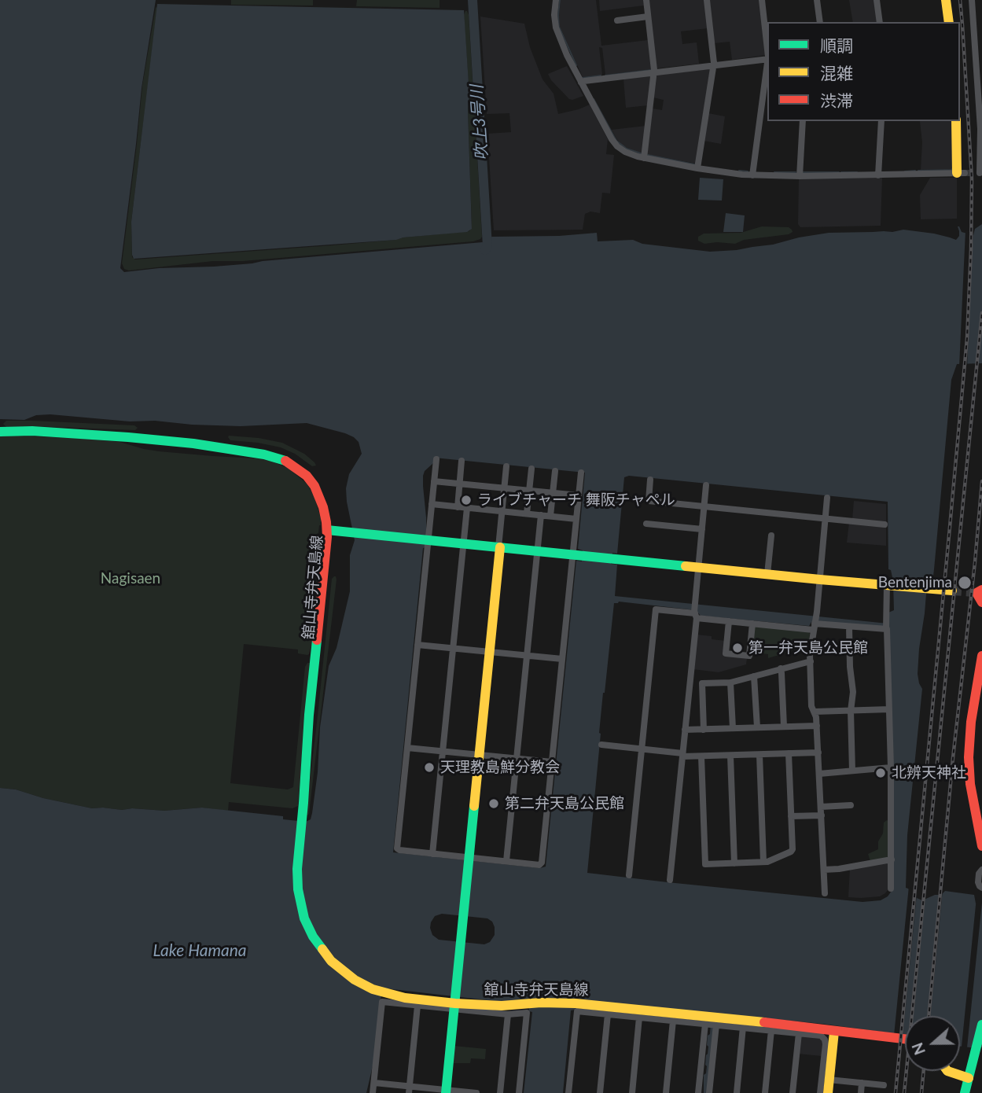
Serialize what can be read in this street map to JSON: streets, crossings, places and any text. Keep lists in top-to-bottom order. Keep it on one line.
{"streets":{"main road":["舘山寺弁天島線"]},"water":["吹上3号川","Lake Hamana"],"parks":["Nagisaen"],"places":["ライブチャーチ 舞阪チャペル","Bentenjima","第一弁天島公民館","天理教島鮮分教会","北辨天神社","第二弁天島公民館"],"legend":["順調","混雑","渋滞"],"north":"left"}
